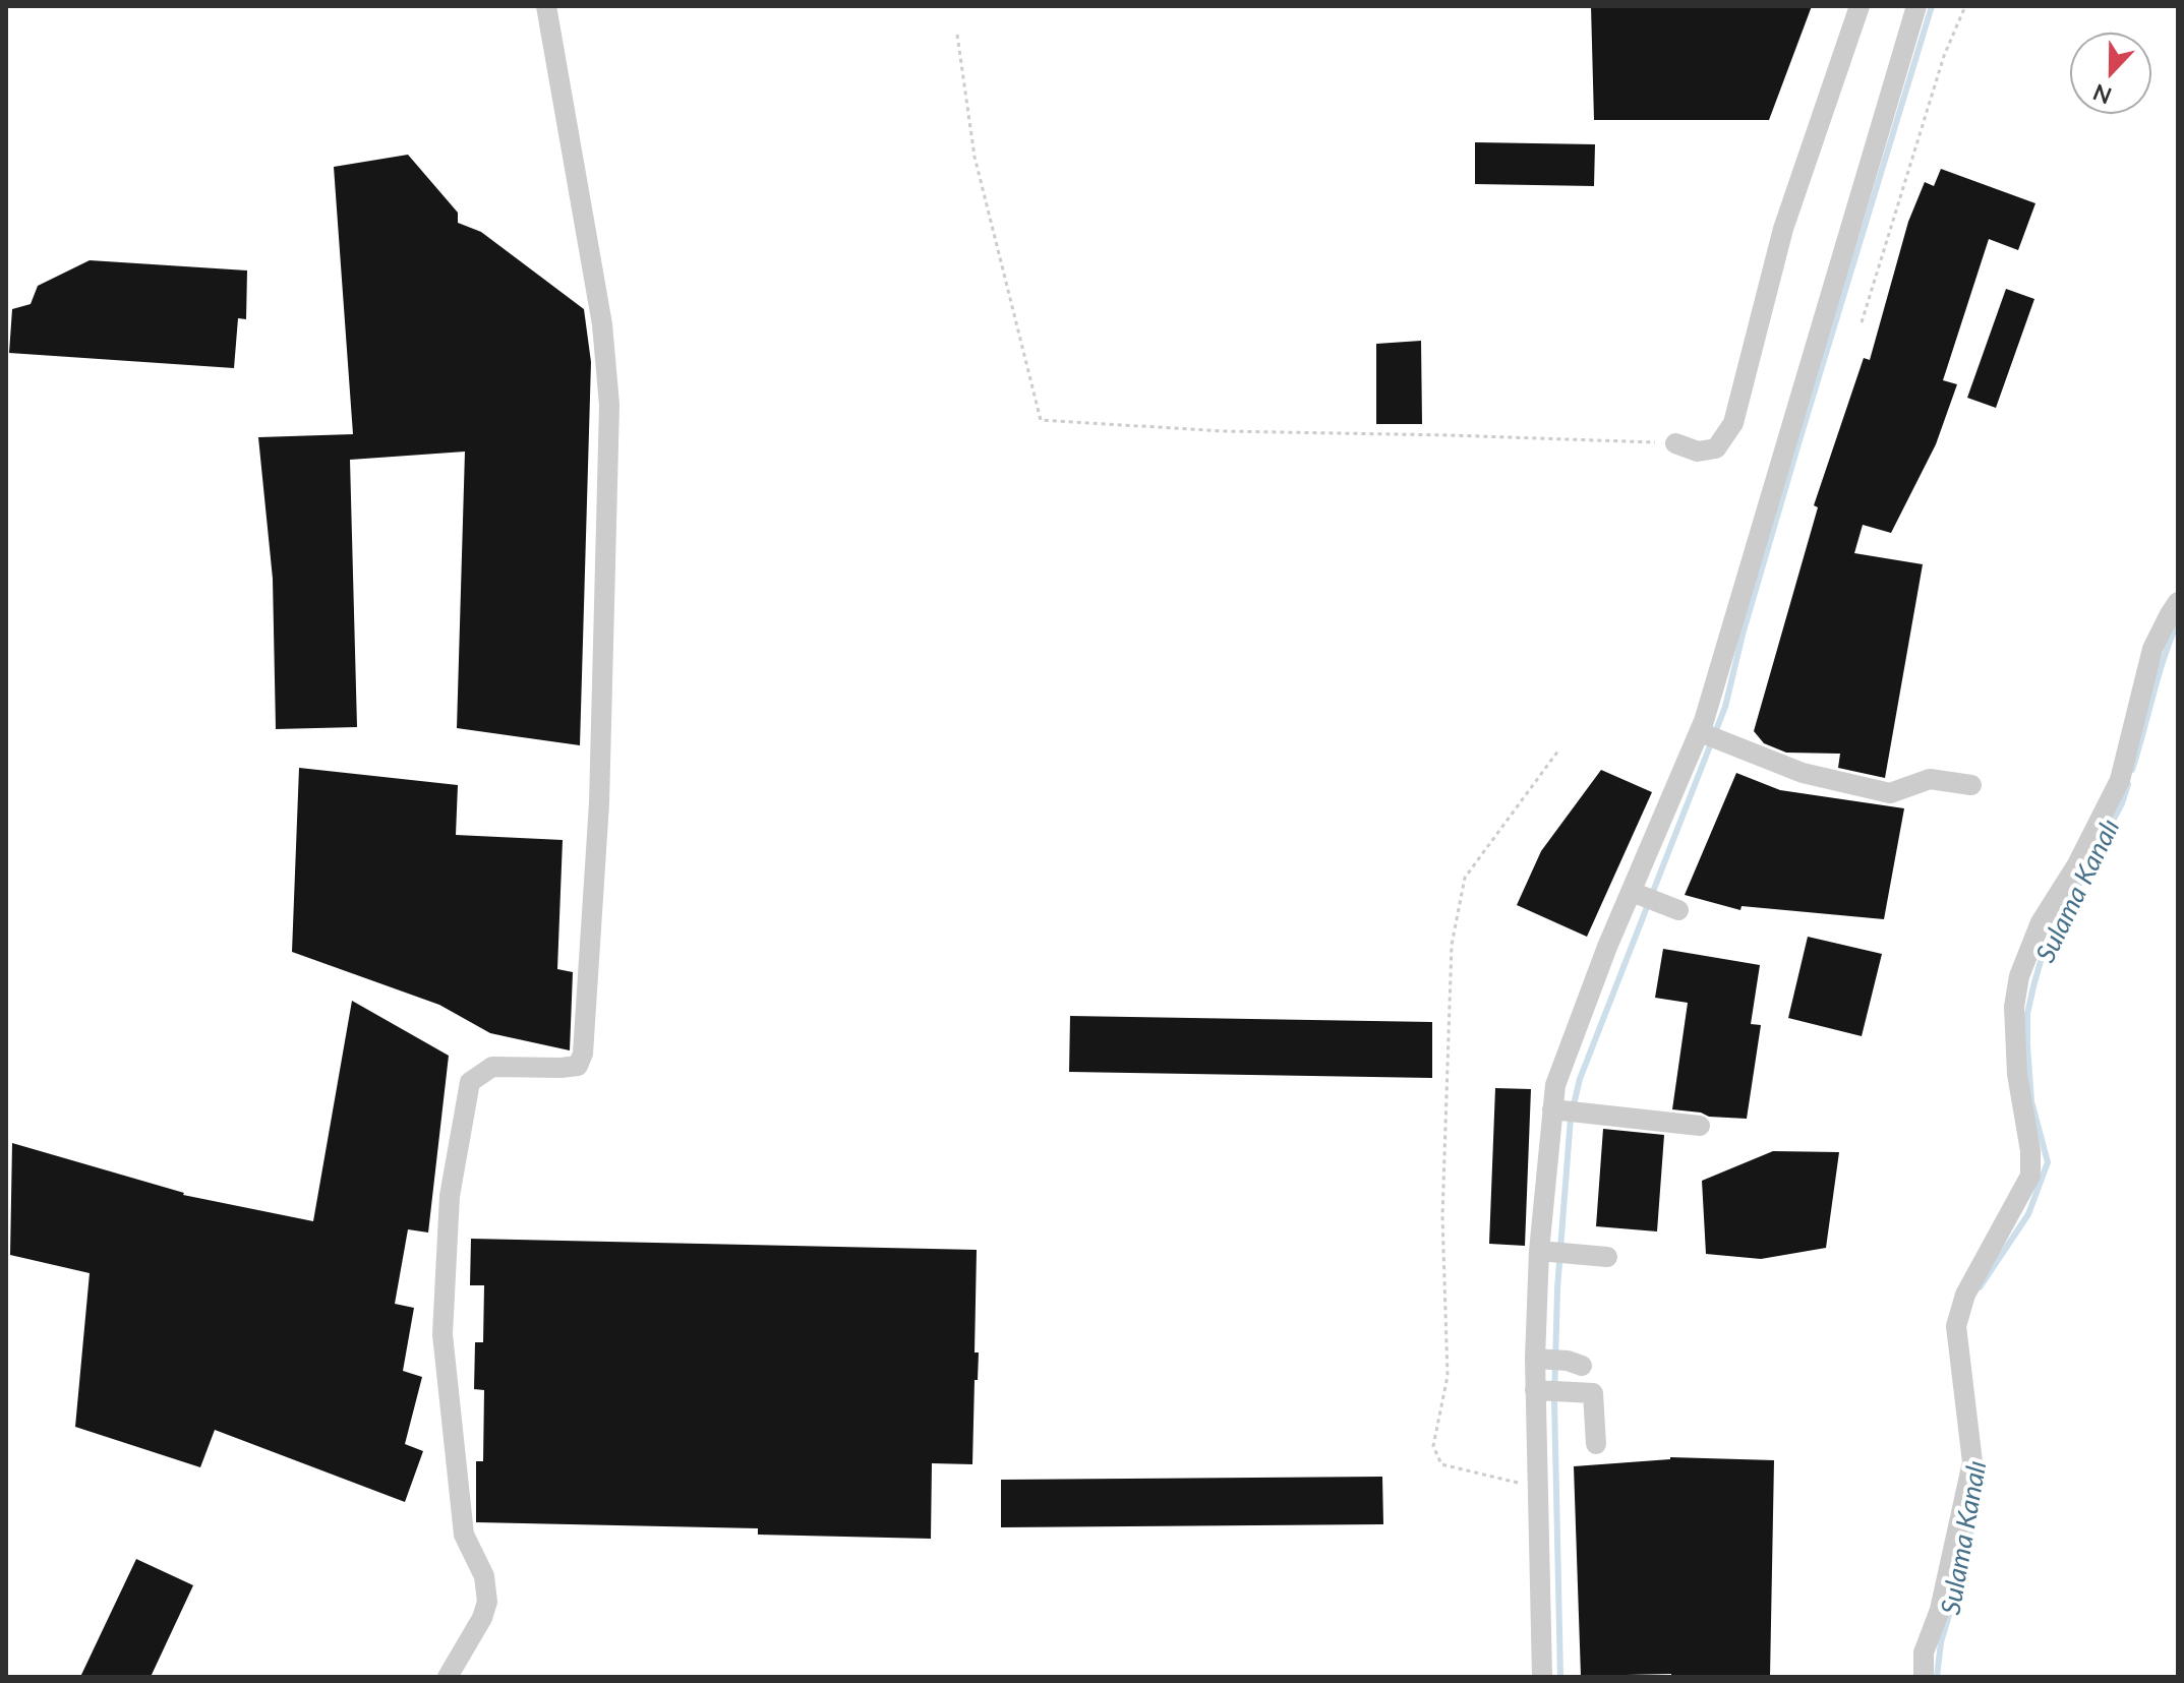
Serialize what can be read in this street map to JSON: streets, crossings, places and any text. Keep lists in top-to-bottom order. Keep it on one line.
{"water":["Sulama Kanalı"],"north":"bottom"}
